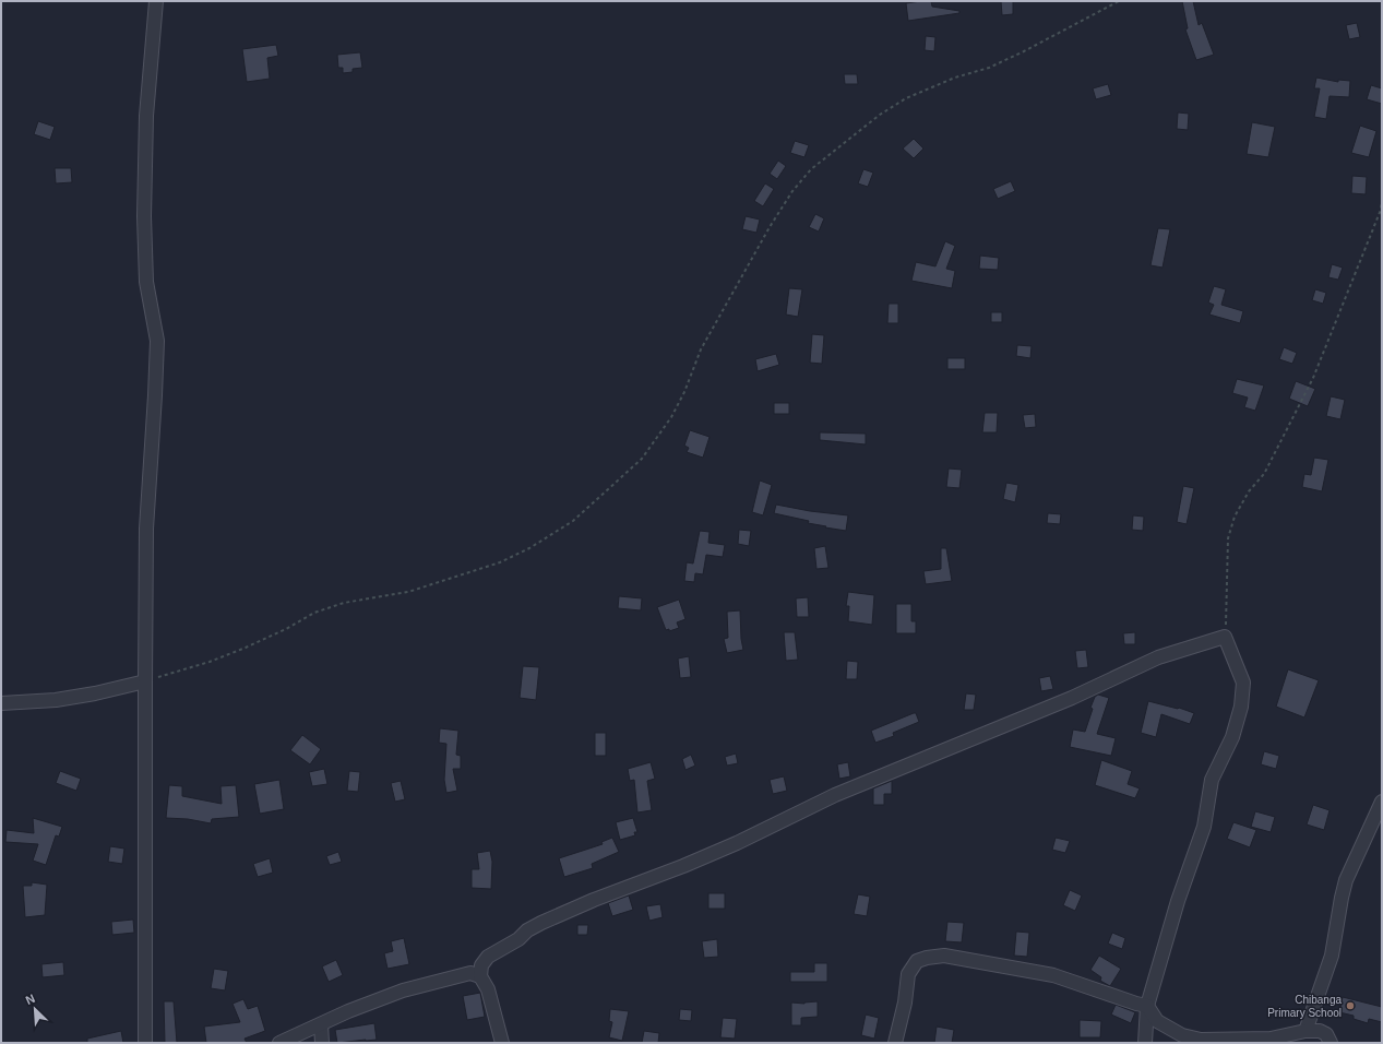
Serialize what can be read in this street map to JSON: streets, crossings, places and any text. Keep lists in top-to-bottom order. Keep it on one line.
{"places":["Chibanga Primary School"],"north":"top left"}
